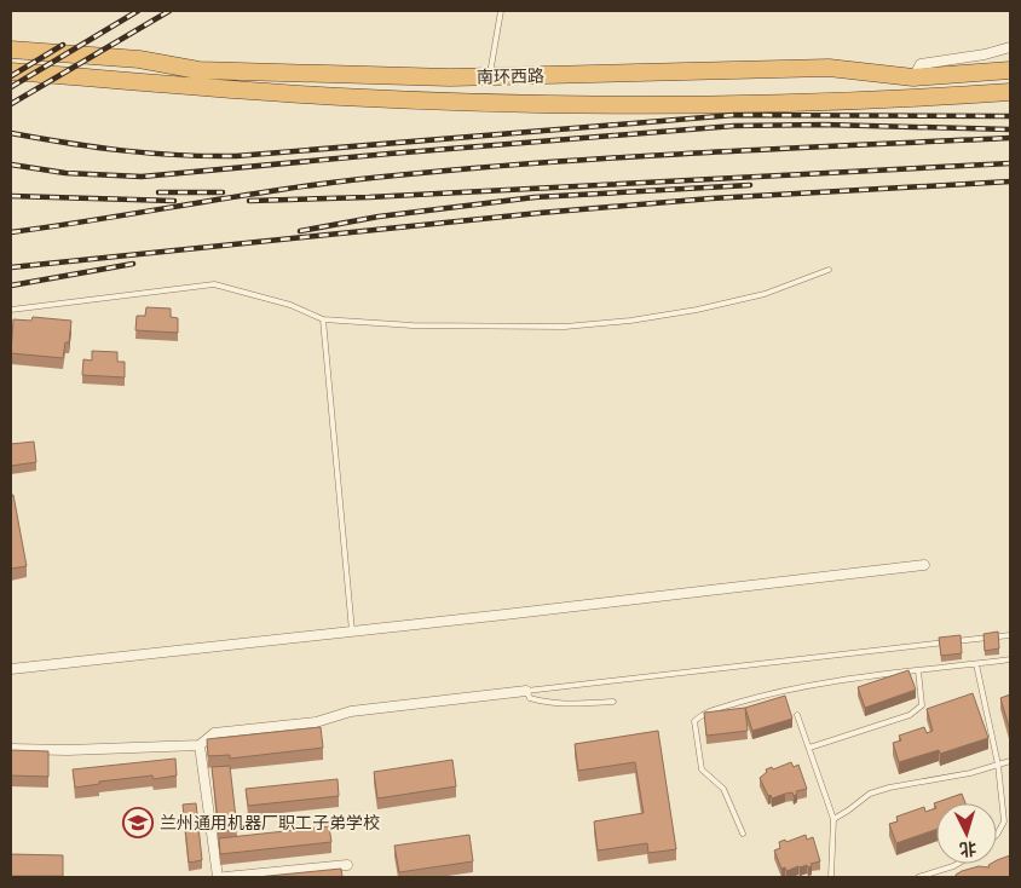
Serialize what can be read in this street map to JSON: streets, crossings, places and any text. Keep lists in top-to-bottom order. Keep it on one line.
{"streets":{"highway":["南环西路"]},"places":{"school or university":["兰州通用机器厂职工子弟学校"]},"north":"bottom"}
